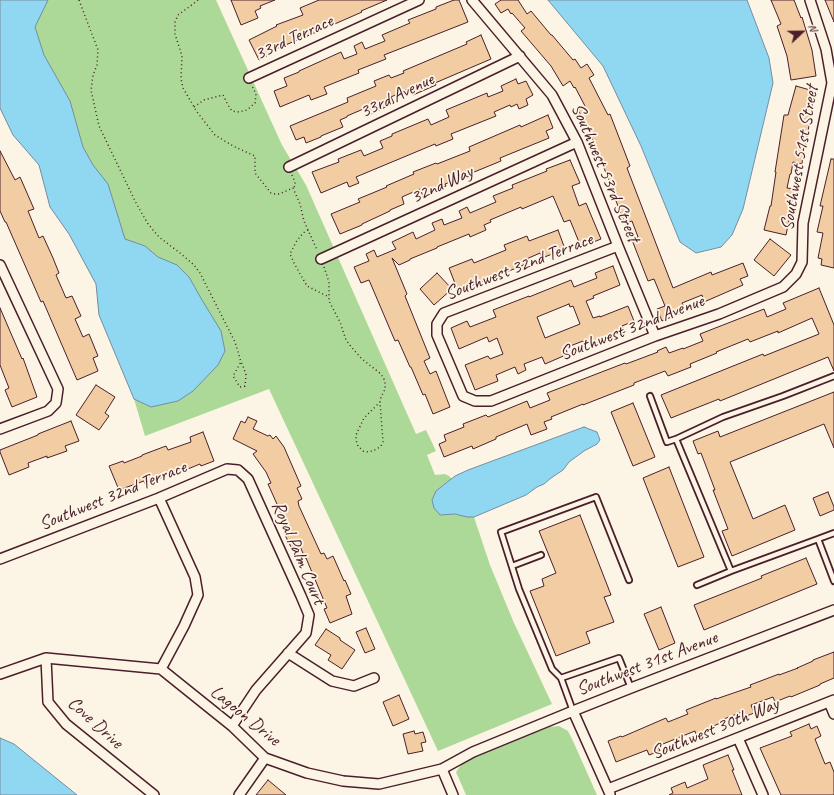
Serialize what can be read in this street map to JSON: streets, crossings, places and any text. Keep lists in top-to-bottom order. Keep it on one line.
{"streets":{"street":["33rd Terrace","33rd Avenue","Southwest 51st Street","Southwest 53rd Street","32nd Way","Southwest 32nd Terrace","Southwest 32nd Avenue","Royal Palm Court","Southwest 31st Avenue","Lagoon Drive","Cove Drive","Southwest 30th Way"]},"crossings":[["33rd Avenue","Southwest 53rd Street"],["Southwest 51st Street","Southwest 32nd Avenue"],["Southwest 53rd Street","32nd Way"],["Southwest 53rd Street","Southwest 32nd Terrace"],["Southwest 53rd Street","Southwest 32nd Avenue"],["Southwest 32nd Terrace","Southwest 32nd Avenue"],["Southwest 32nd Terrace","Royal Palm Court"],["Royal Palm Court","Lagoon Drive"],["Southwest 31st Avenue","Lagoon Drive"]],"north":"right"}
